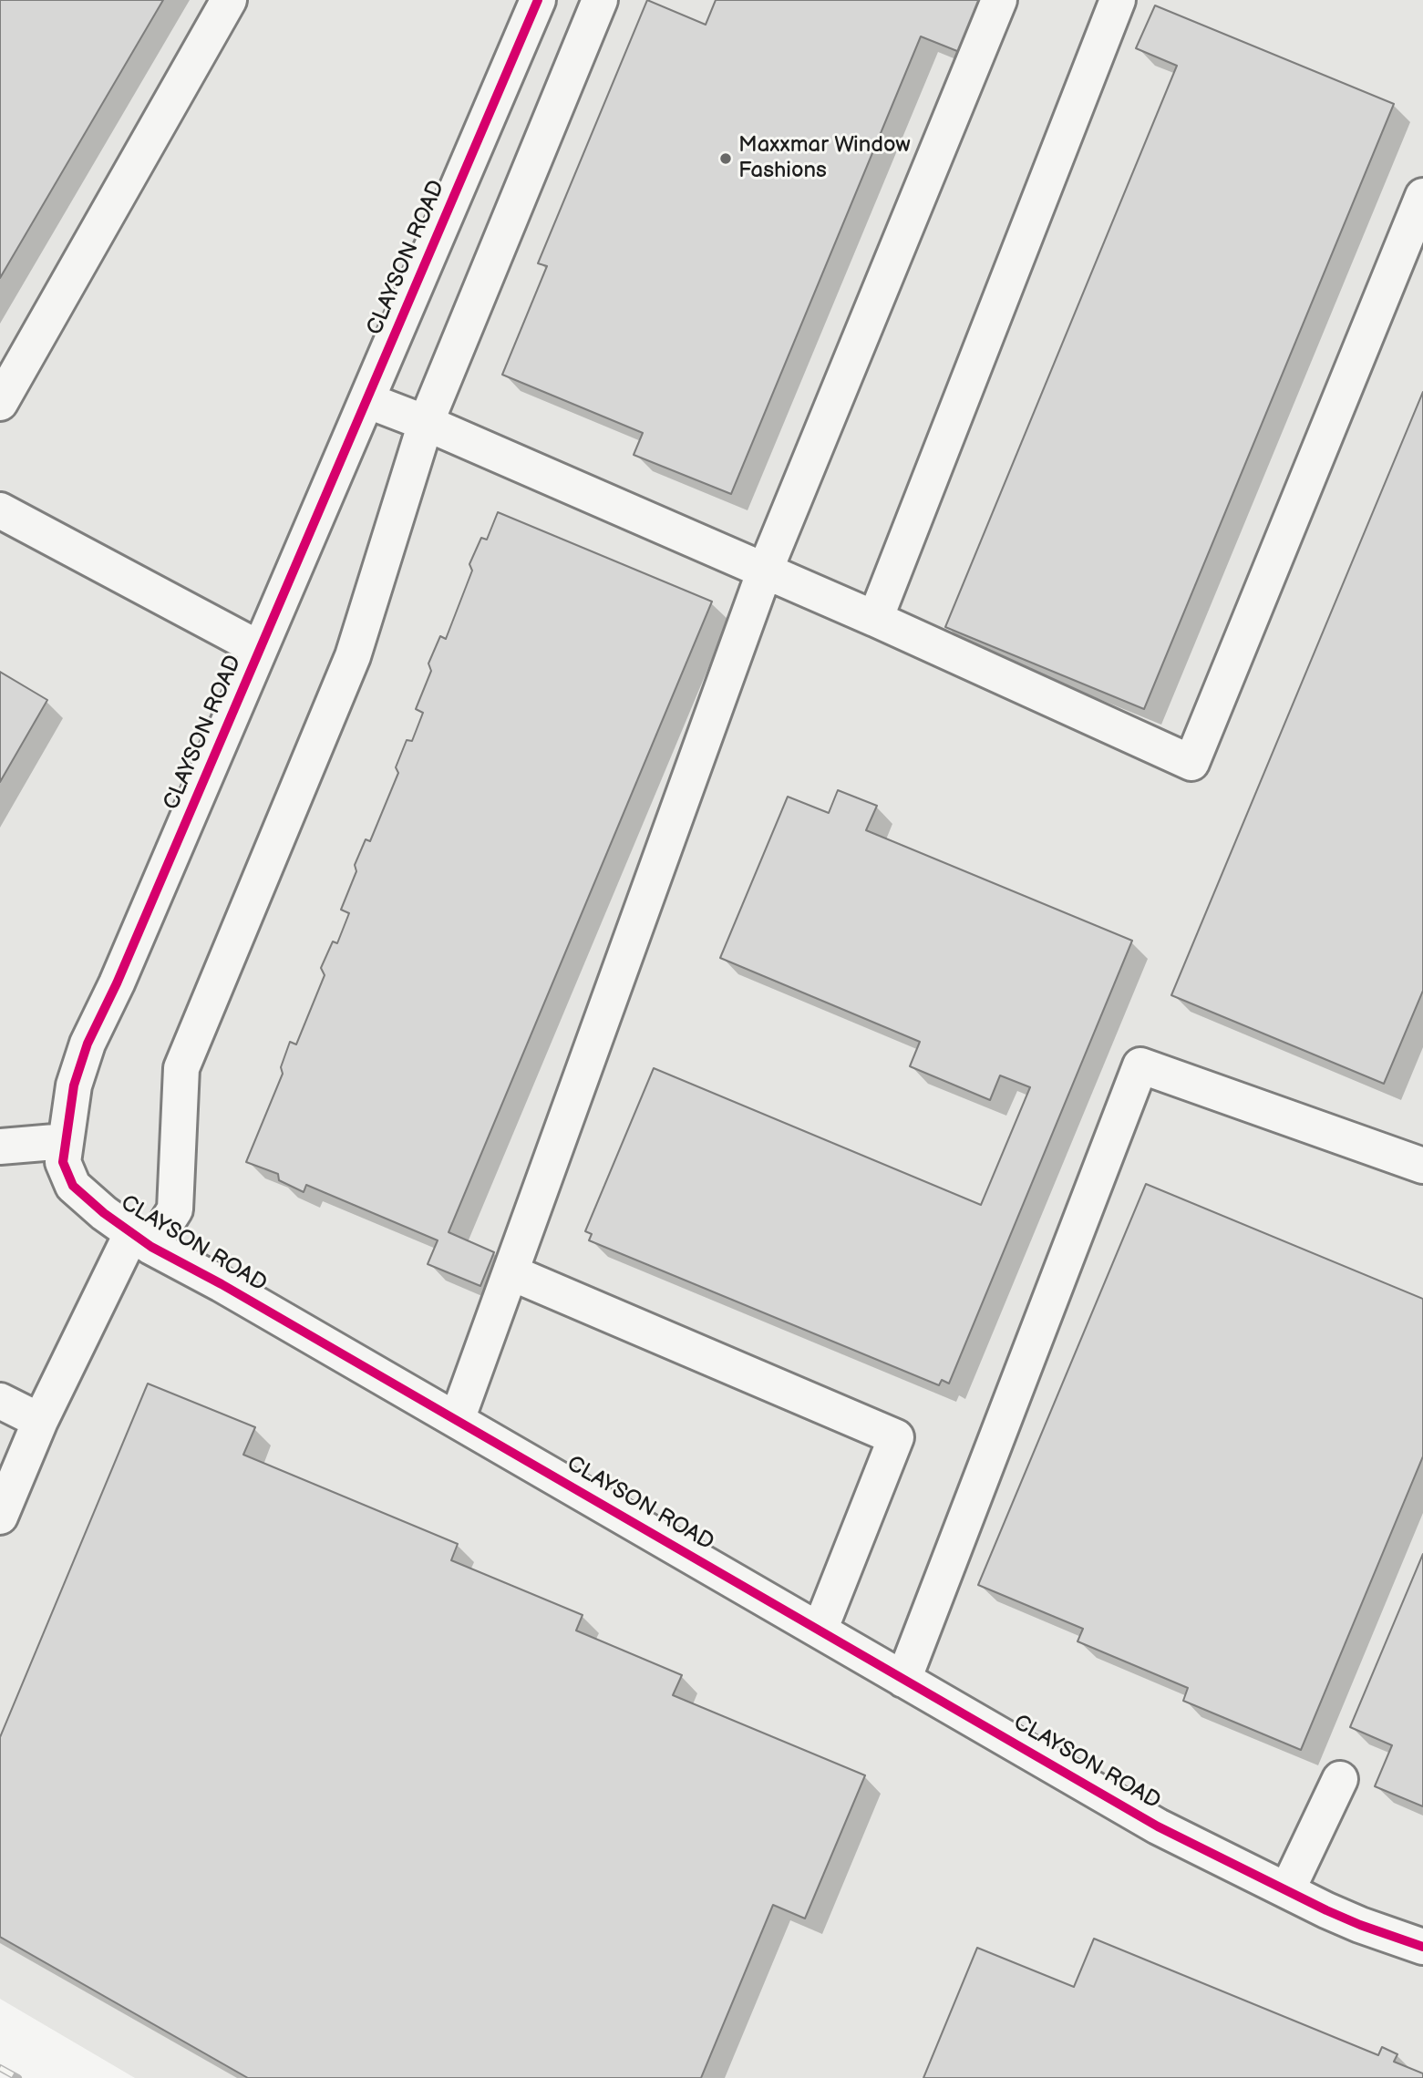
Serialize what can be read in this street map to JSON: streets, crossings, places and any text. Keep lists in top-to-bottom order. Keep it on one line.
{"streets":{"street":["CLAYSON ROAD"]},"places":["Maxxmar Window Fashions"]}
